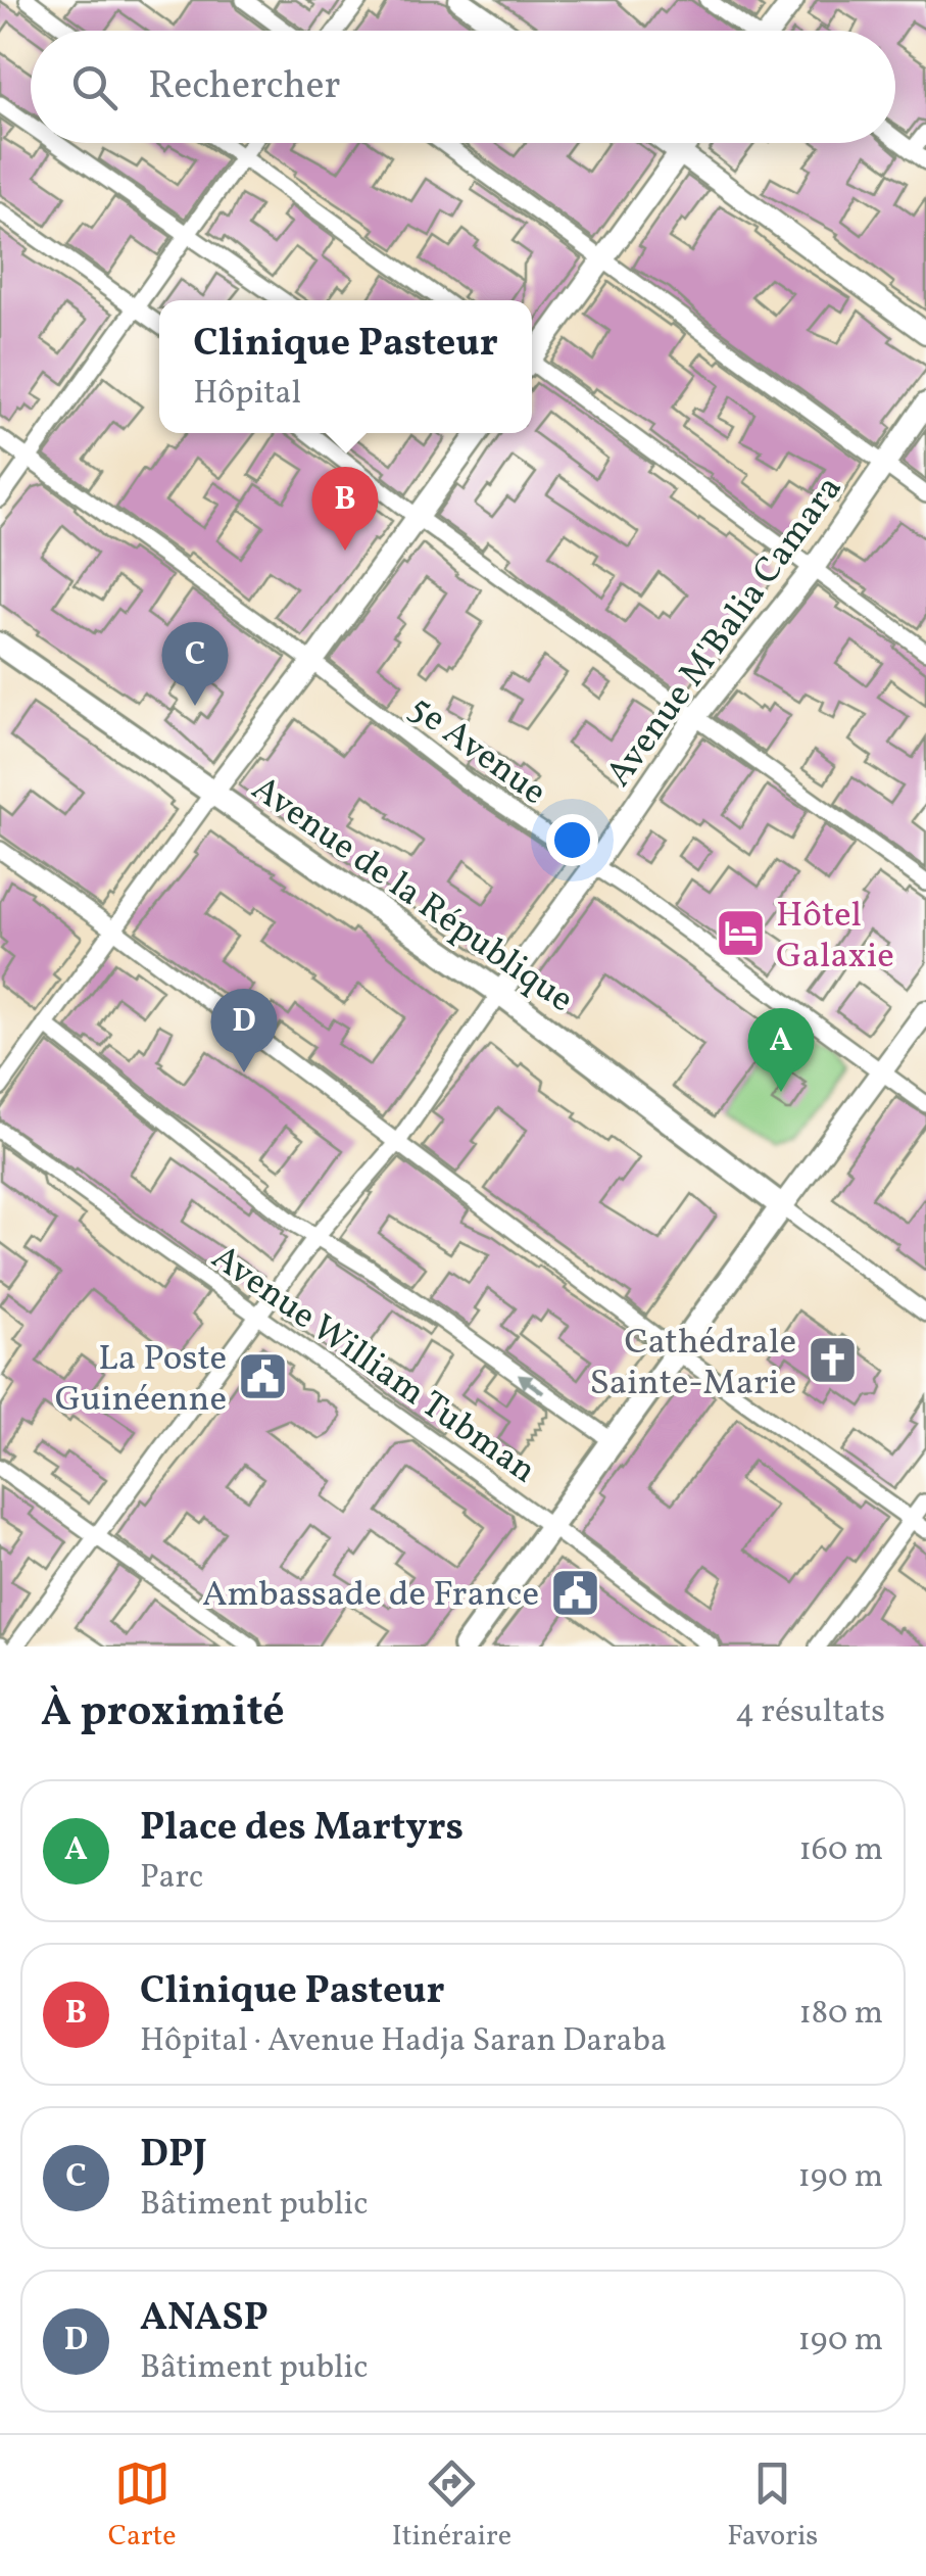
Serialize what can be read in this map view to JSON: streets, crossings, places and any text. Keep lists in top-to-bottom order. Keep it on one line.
{"streets":{"main road":["Avenue de la République"],"street":["Avenue M'Balia Camara","5e Avenue","Avenue William Tubman"]},"crossings":[["Avenue M'Balia Camara","5e Avenue"],["Avenue M'Balia Camara","Avenue de la République"]],"places":{"hotel":["Hôtel Galaxie"],"church":["Cathédrale Sainte-Marie"],"public building":["La Poste Guinéenne","Ambassade de France"]},"page":{"search":"Rechercher","popup":["Clinique Pasteur","Hôpital"],"pins":["B","C","D","A"],"heading":["À proximité","4 résultats"],"list":[{"mark":"A","name":"Place des Martyrs","note":"Parc","value":"160 m"},{"mark":"B","name":"Clinique Pasteur","note":"Hôpital · Avenue Hadja Saran Daraba","value":"180 m"},{"mark":"C","name":"DPJ","note":"Bâtiment public","value":"190 m"},{"mark":"D","name":"ANASP","note":"Bâtiment public","value":"190 m"}],"nav":["Carte","Itinéraire","Favoris"]}}
